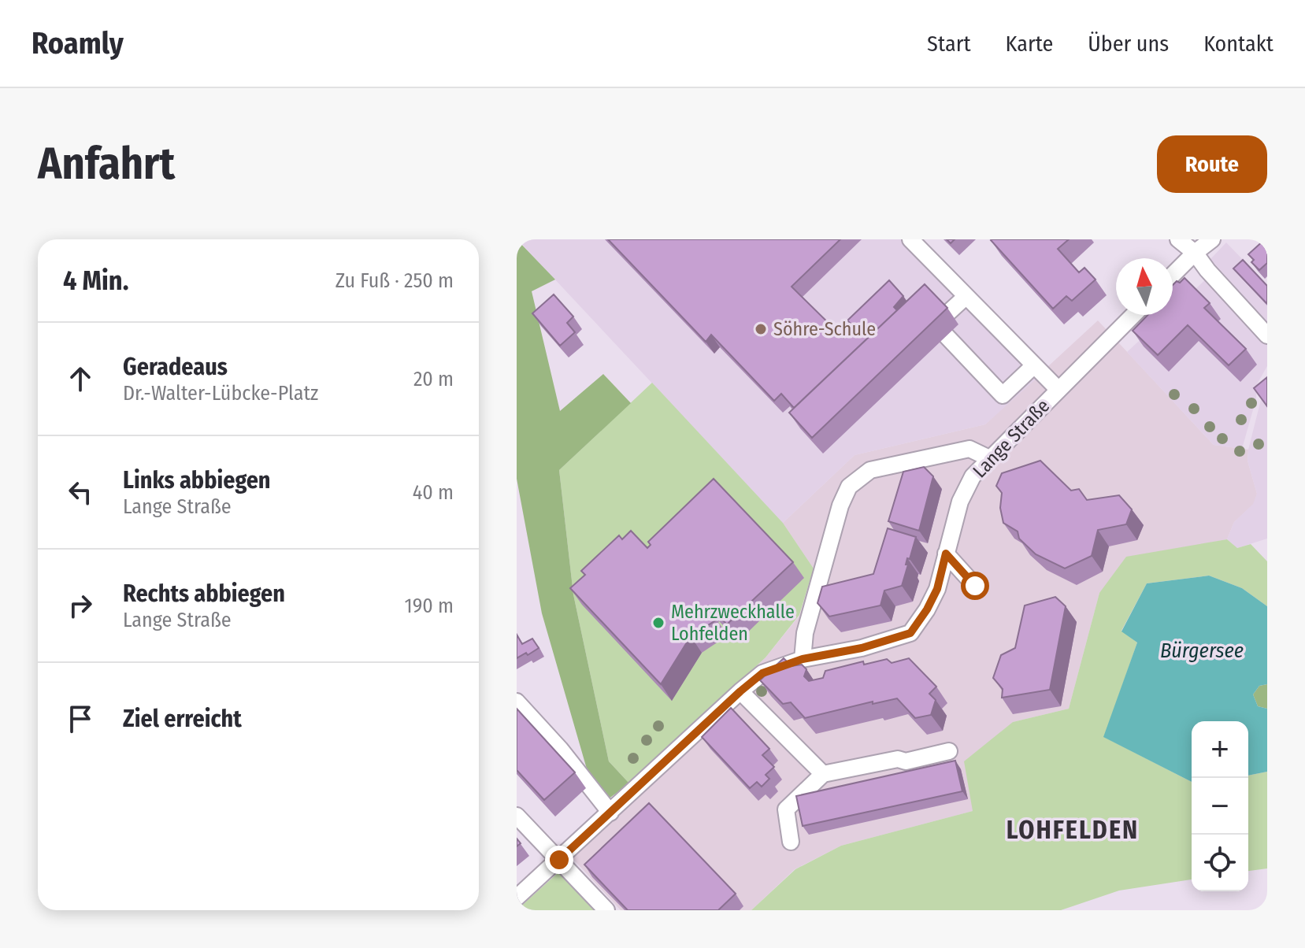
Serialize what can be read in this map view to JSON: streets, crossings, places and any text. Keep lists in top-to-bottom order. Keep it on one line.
{"streets":{"street":["Lange Straße"]},"districts":["LOHFELDEN"],"water":["Bürgersee"],"places":["Söhre-Schule","Mehrzweckhalle Lohfelden"],"north":"top","page":{"header":"Roamly","nav":["Start","Karte","Über uns","Kontakt"],"buttons":"Route","title":"Anfahrt","heading":["4 Min.","Zu Fuß · 250 m"],"list":[["Geradeaus","Dr.-Walter-Lübcke-Platz","20 m"],["Links abbiegen","Lange Straße","40 m"],["Rechts abbiegen","Lange Straße","190 m"],"Ziel erreicht"],"map_buttons":["+","−"]}}
